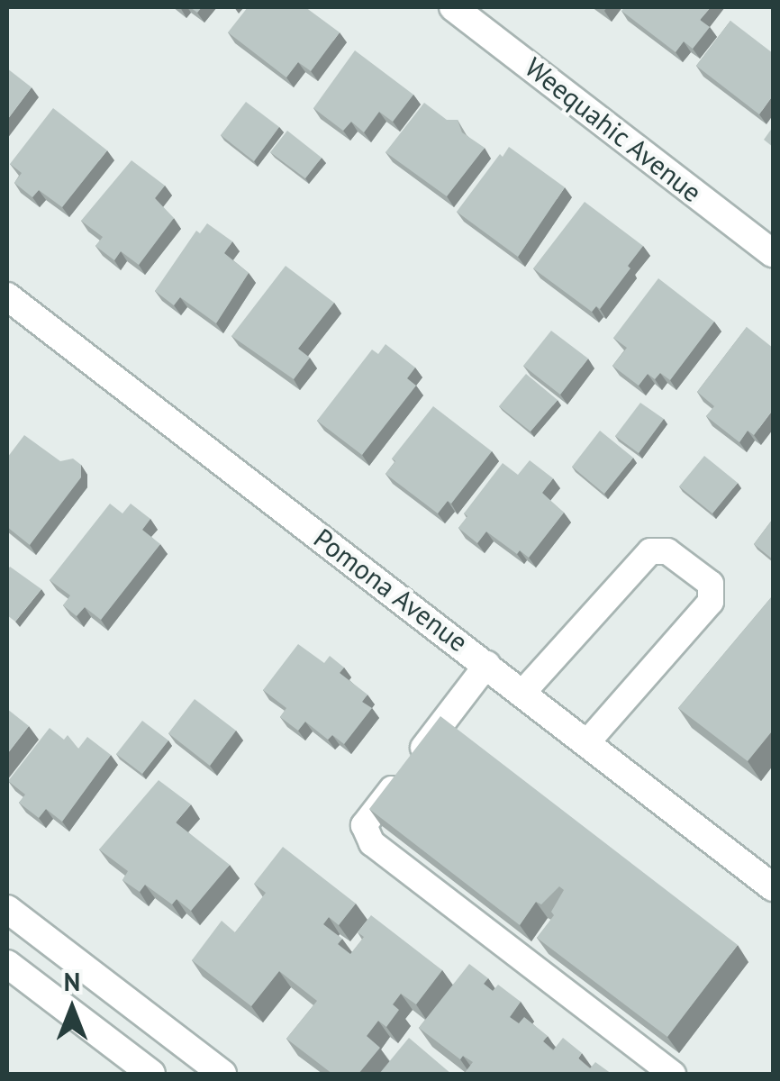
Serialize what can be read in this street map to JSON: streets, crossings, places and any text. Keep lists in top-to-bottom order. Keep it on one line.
{"streets":{"street":["Weequahic Avenue","Pomona Avenue"]},"north":"top"}
